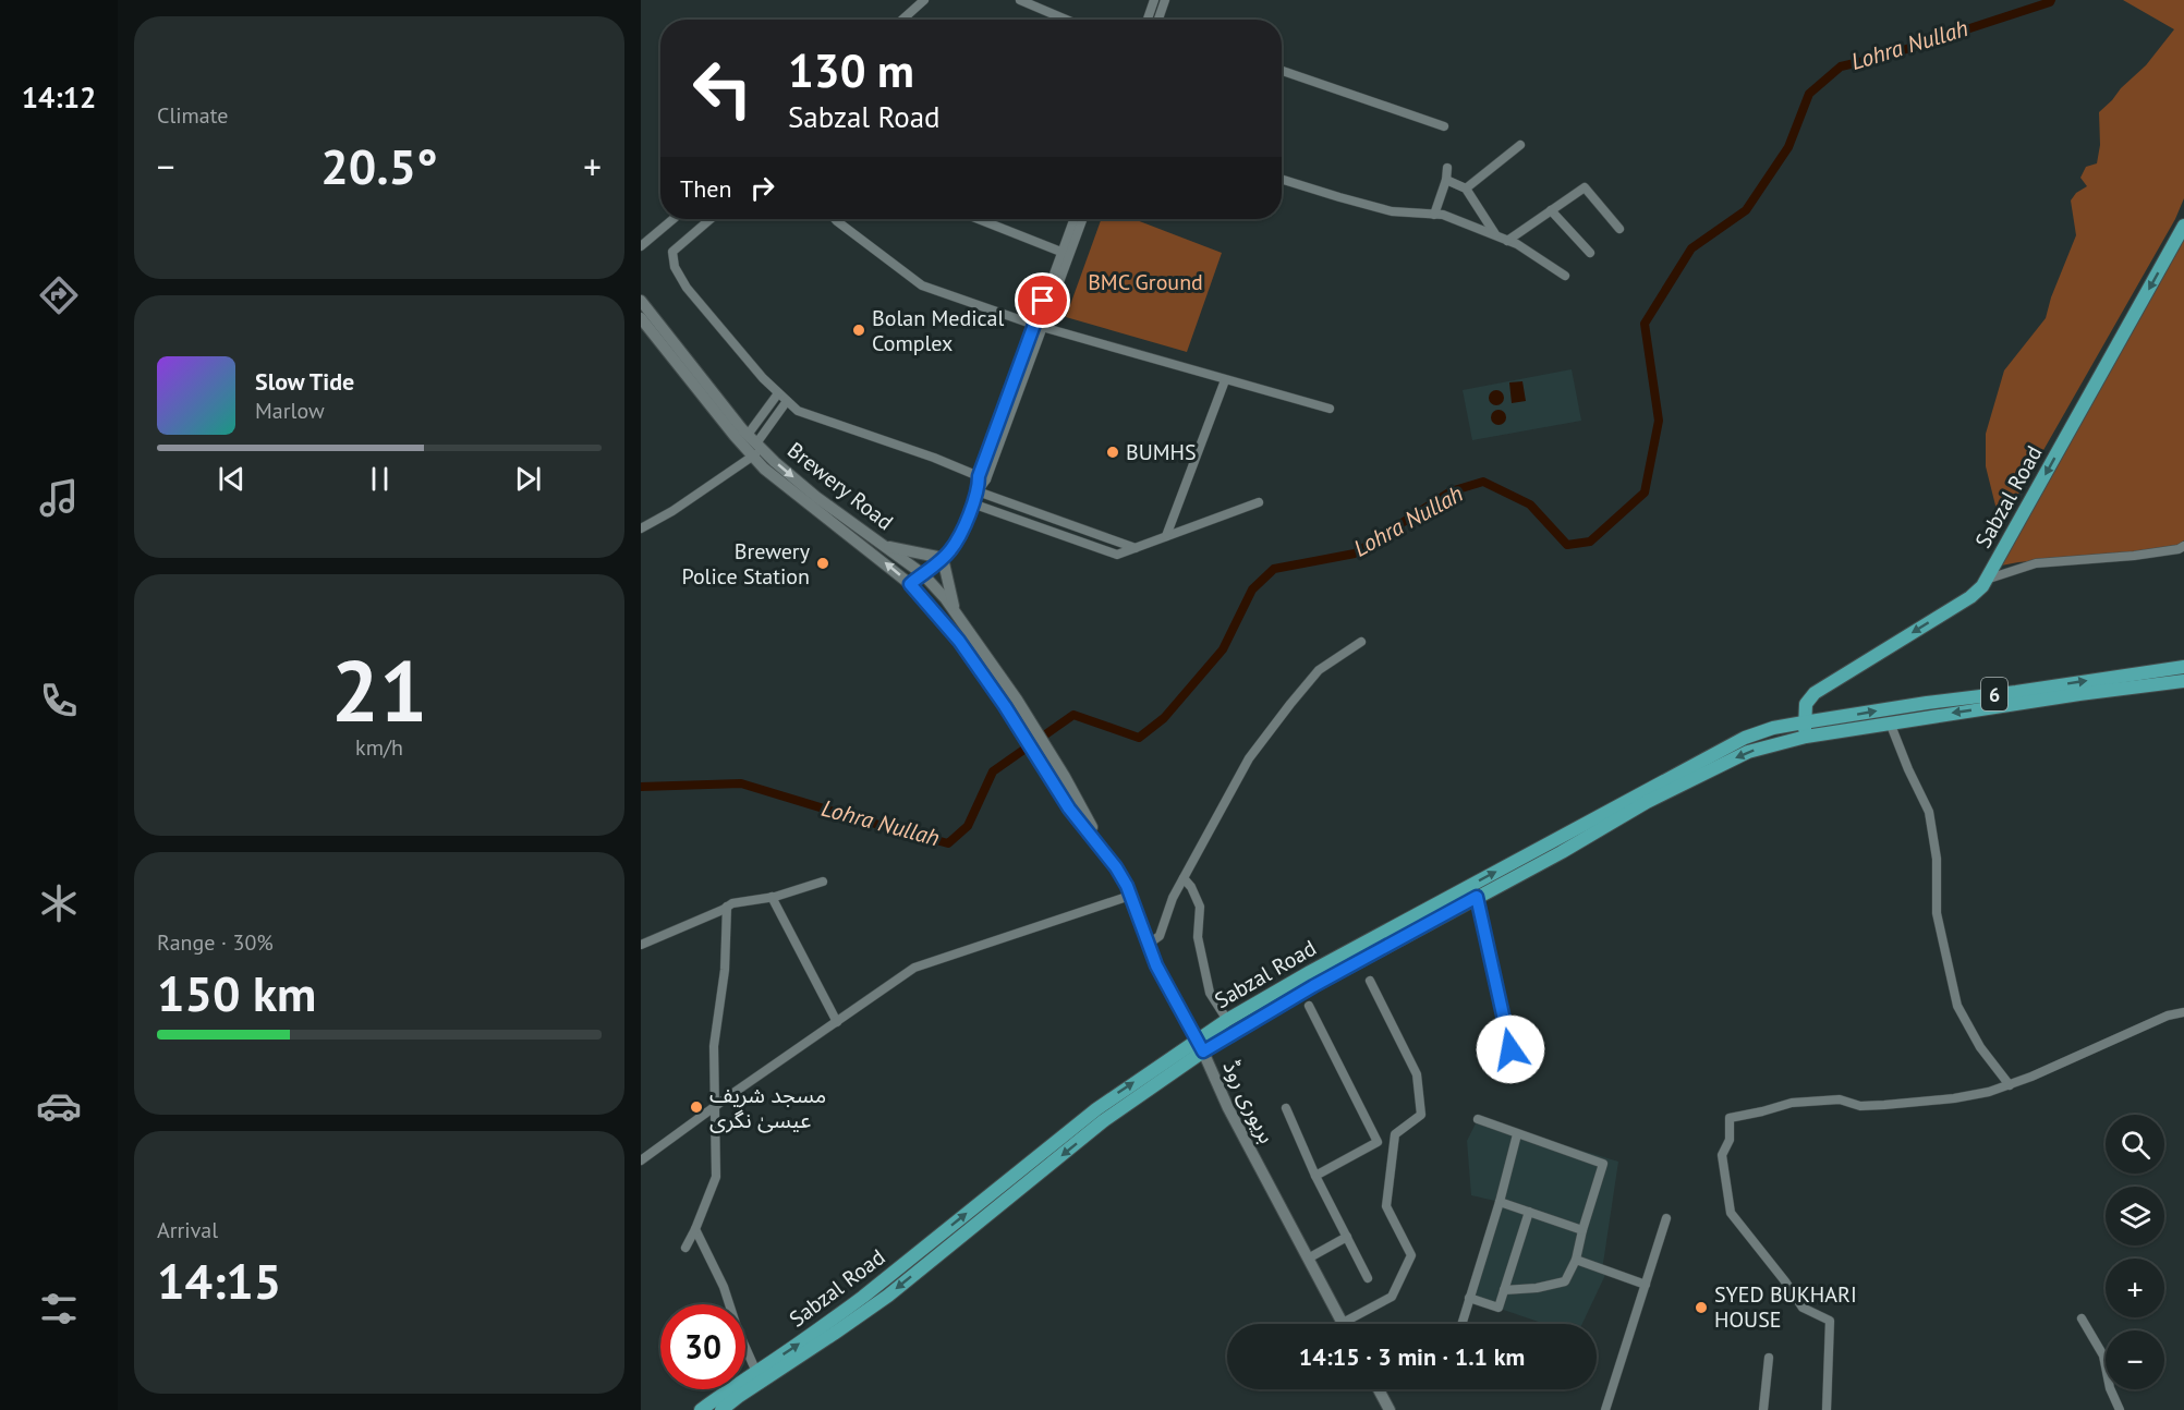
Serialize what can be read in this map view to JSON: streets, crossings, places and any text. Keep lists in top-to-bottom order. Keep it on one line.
{"streets":{"main road":["Brewery Road","Sabzal Road","6","بریوری روڈ"]},"crossings":[["Brewery Road","بریوری روڈ"],["Sabzal Road","6"],["Sabzal Road","بریوری روڈ"]],"water":["Lohra Nullah"],"parks":["BMC Ground"],"places":["Bolan Medical Complex","BUMHS","Brewery Police Station","مسجد شریف عیسیٰ نگری","SYED BUKHARI HOUSE"],"page":{"tabs":"14:12","tile":["Climate",["21","km/h"],["Range · 30%","150 km"],["Arrival","14:15"]],"turn":["130 m","Sabzal Road"],"heat":["−","20.5°","+"],"then":"Then","song":["Slow Tide","Marlow"],"map_buttons":["+","−"],"limit":"30","trip":"14:15 · 3 min · 1.1 km"}}
